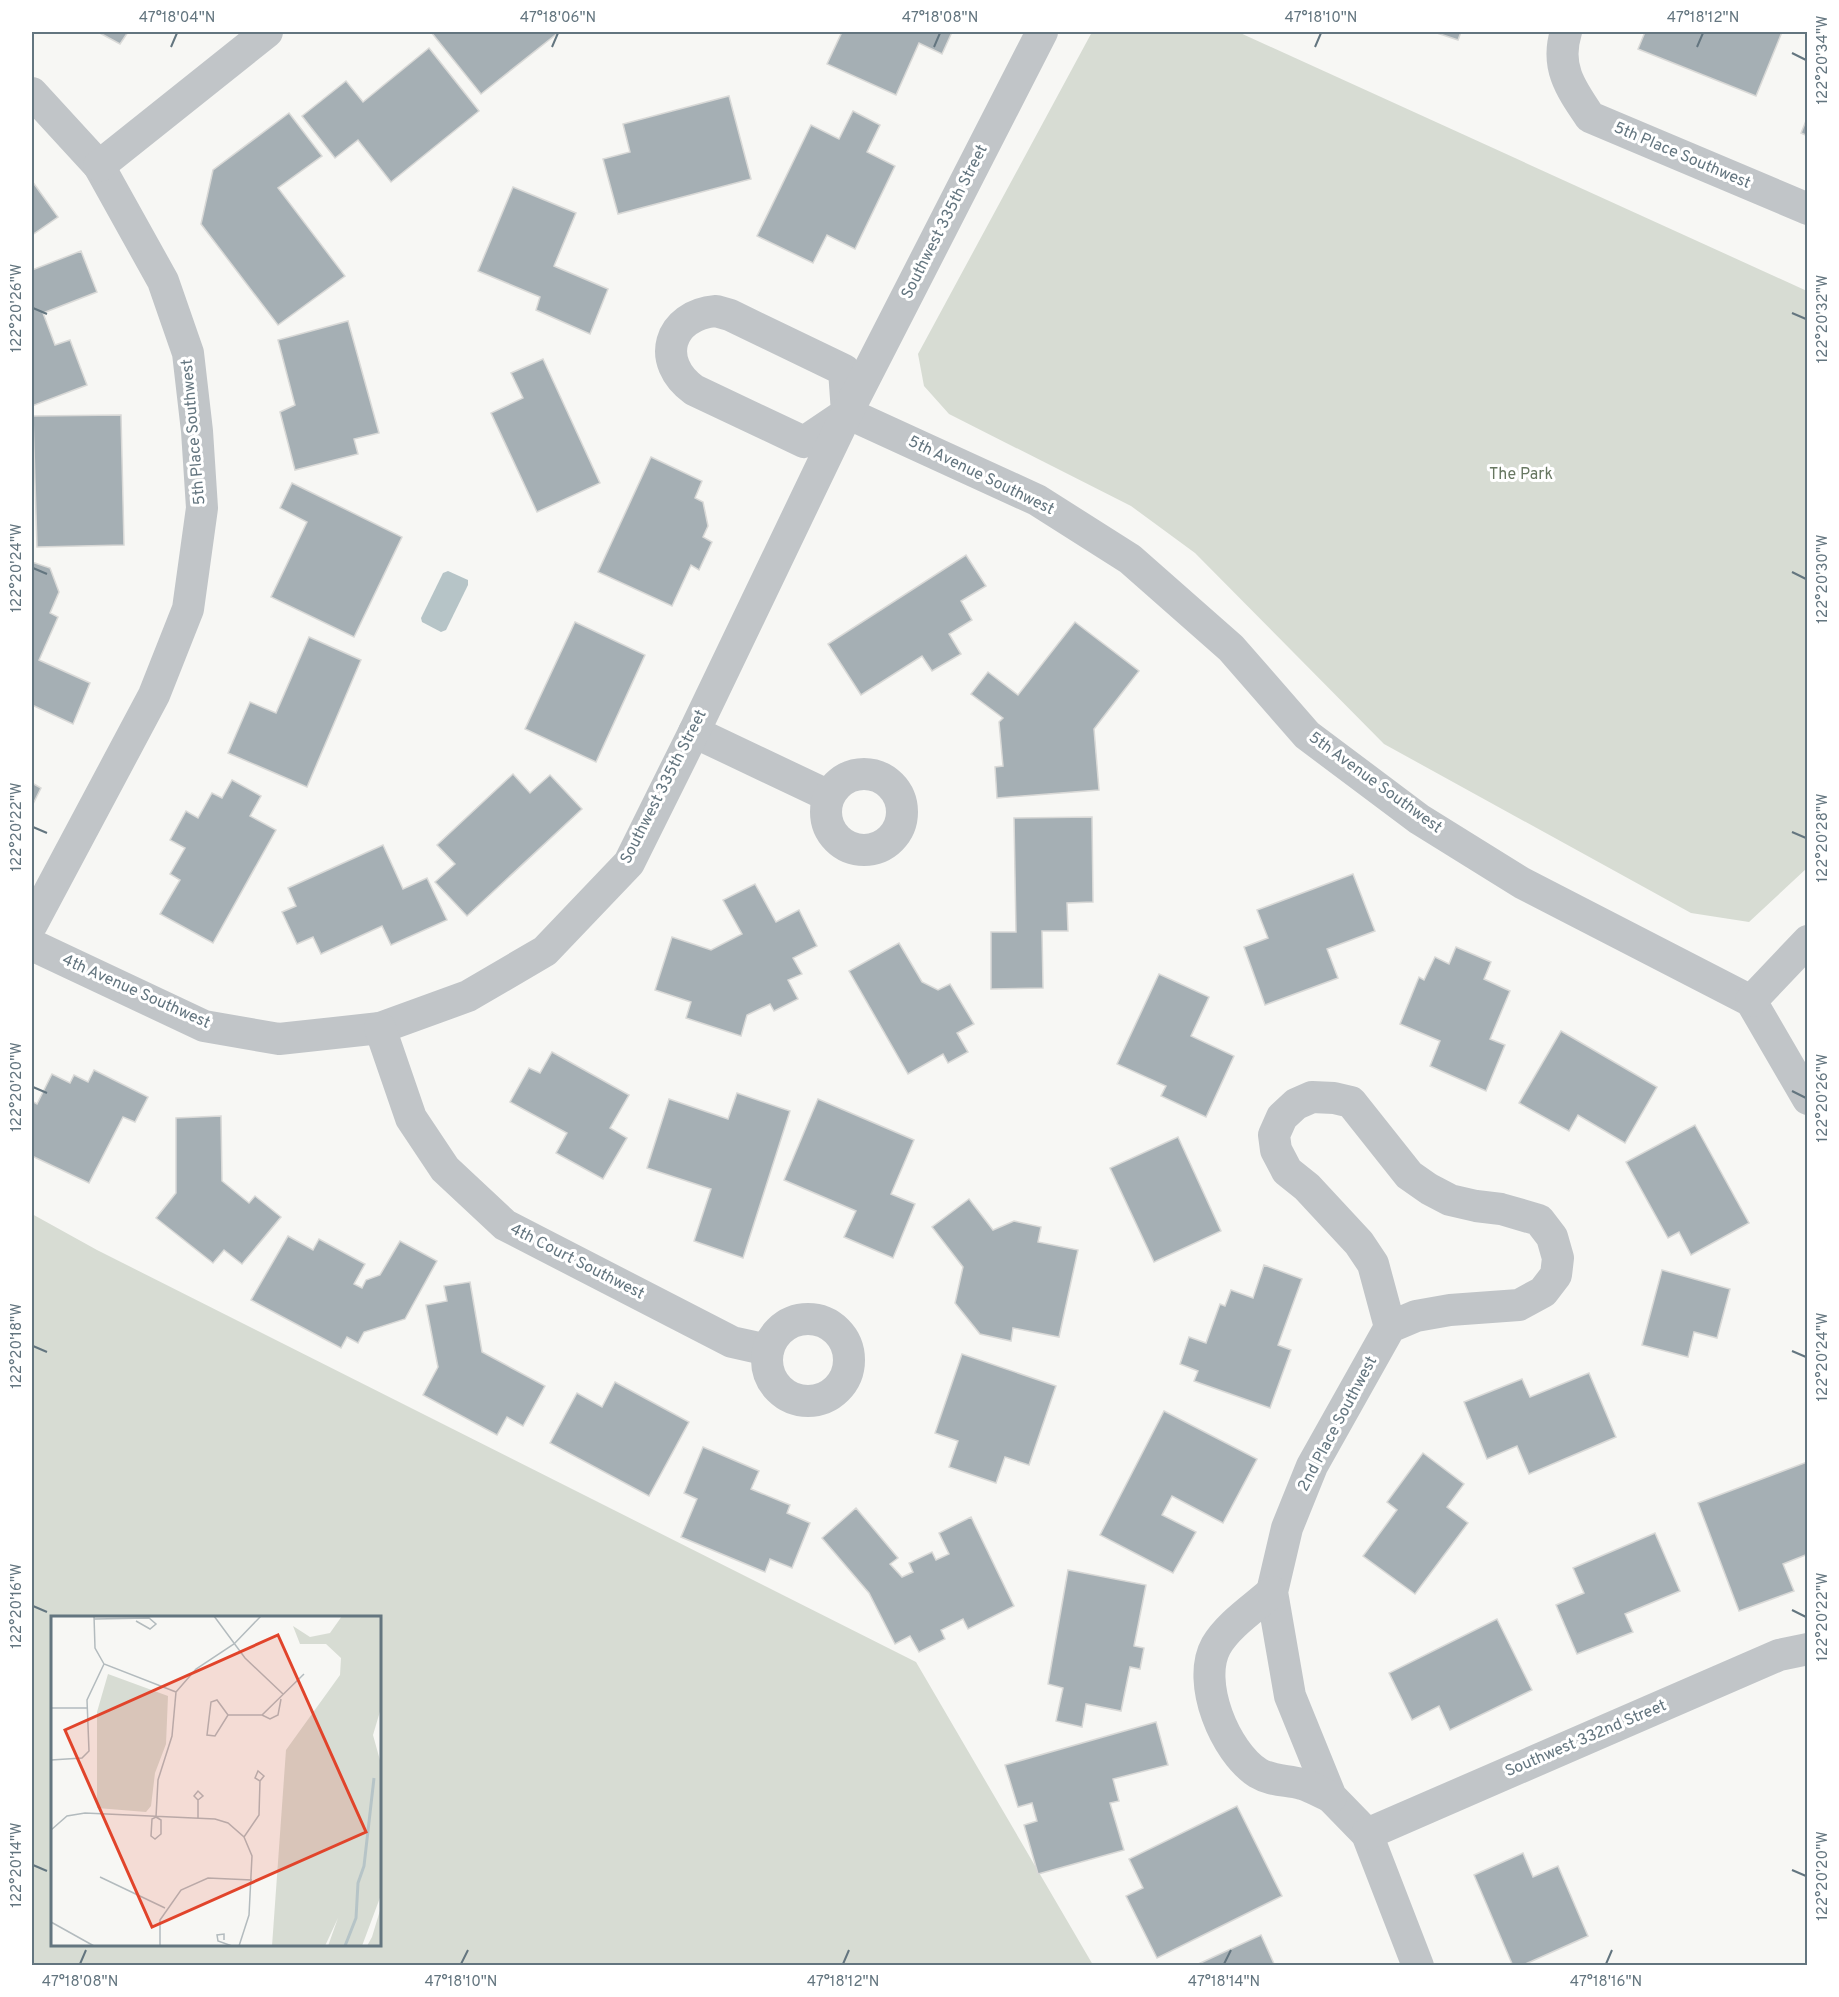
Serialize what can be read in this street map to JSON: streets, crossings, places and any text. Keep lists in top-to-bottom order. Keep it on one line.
{"streets":{"street":["5th Place Southwest","Southwest 335th Street","5th Avenue Southwest","4th Avenue Southwest","4th Court Southwest","2nd Place Southwest","Southwest 332nd Street"]},"crossings":[["Southwest 335th Street","5th Avenue Southwest"],["Southwest 335th Street","4th Avenue Southwest"],["Southwest 335th Street","4th Court Southwest"],["2nd Place Southwest","Southwest 332nd Street"]],"parks":["The Park"],"coordinates":["47°18'04\"N","47°18'06\"N","47°18'08\"N","47°18'10\"N","47°18'12\"N","122°20'34\"W","122°20'26\"W","122°20'32\"W","122°20'24\"W","122°20'30\"W","122°20'22\"W","122°20'28\"W","122°20'20\"W","122°20'18\"W","122°20'16\"W","122°20'14\"W","47°18'14\"N","47°18'16\"N"]}
